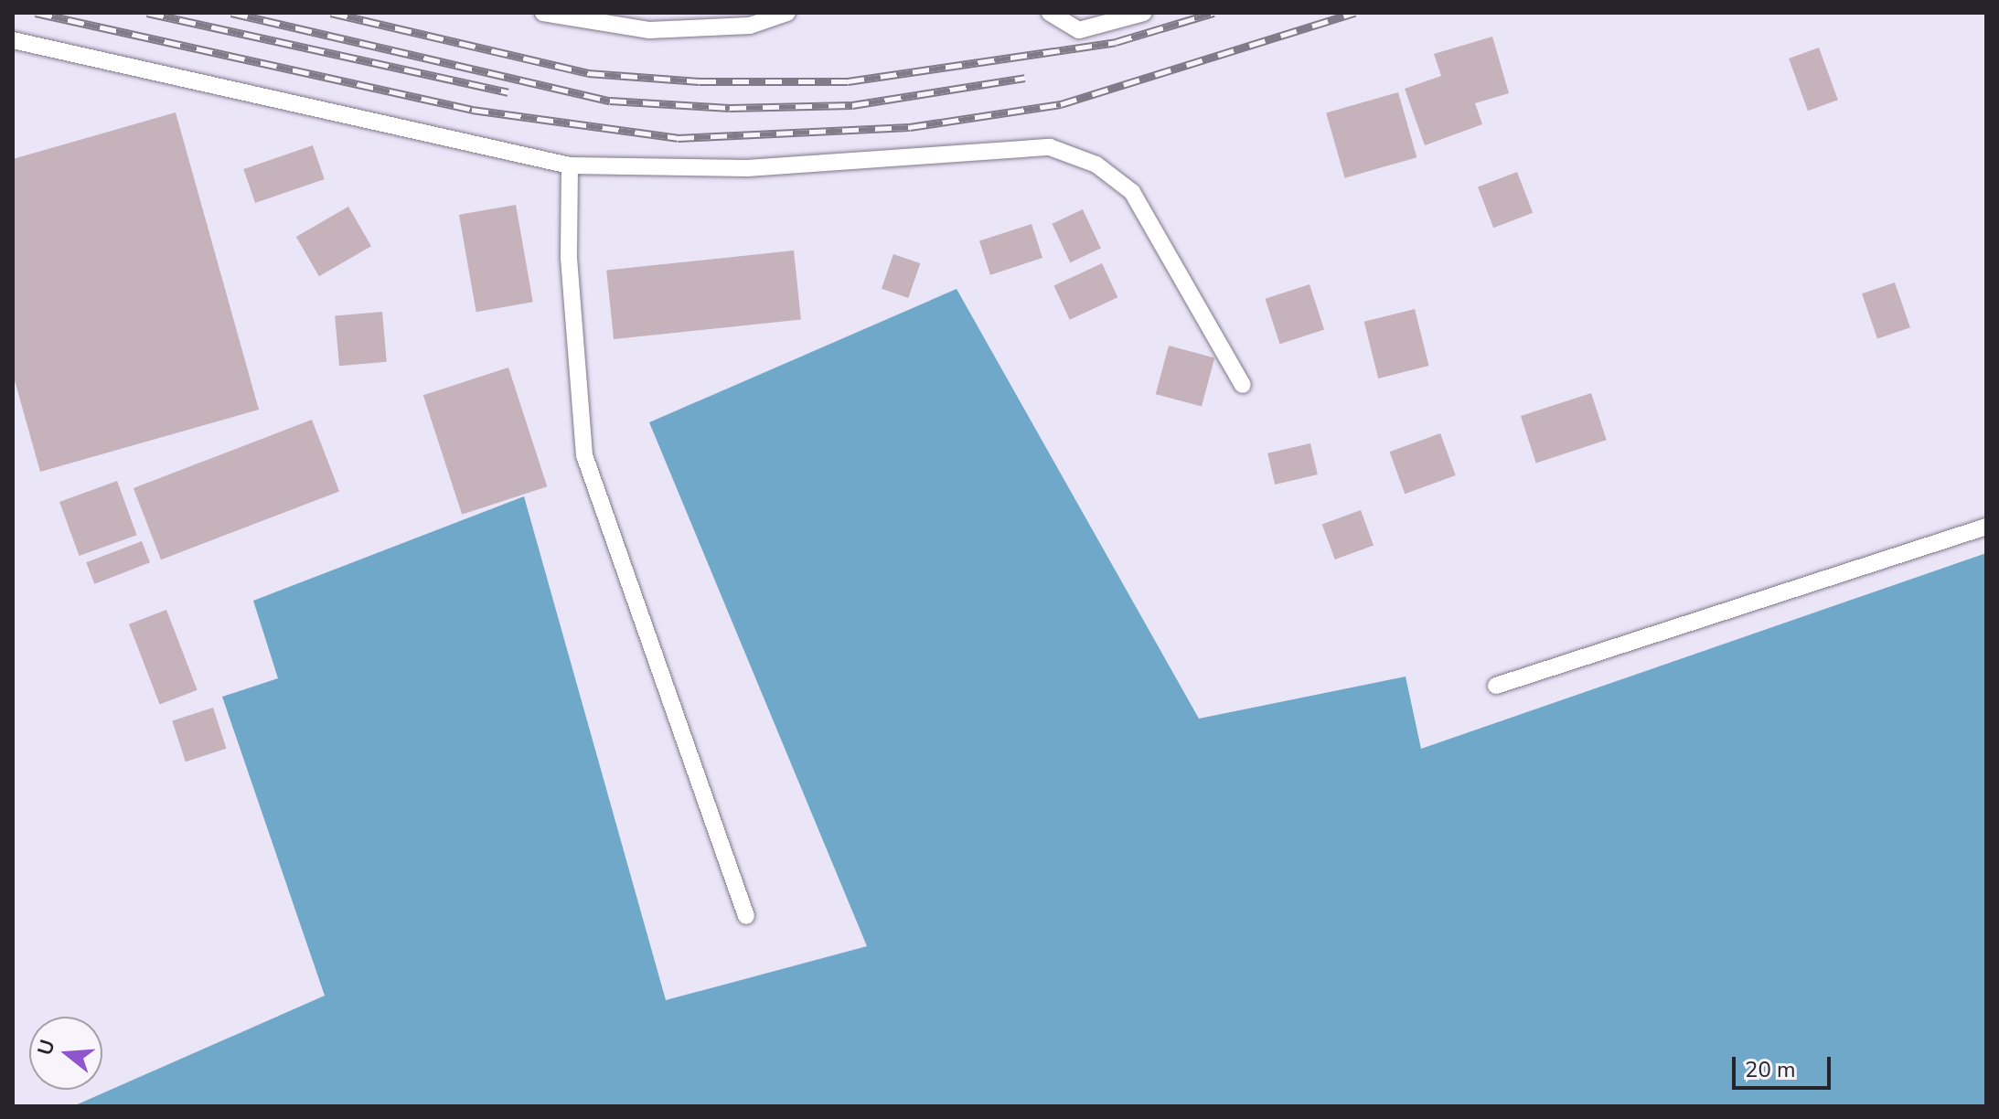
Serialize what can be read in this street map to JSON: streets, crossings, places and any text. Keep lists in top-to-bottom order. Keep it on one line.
{"scale_bar":"20 m","north":"left"}
